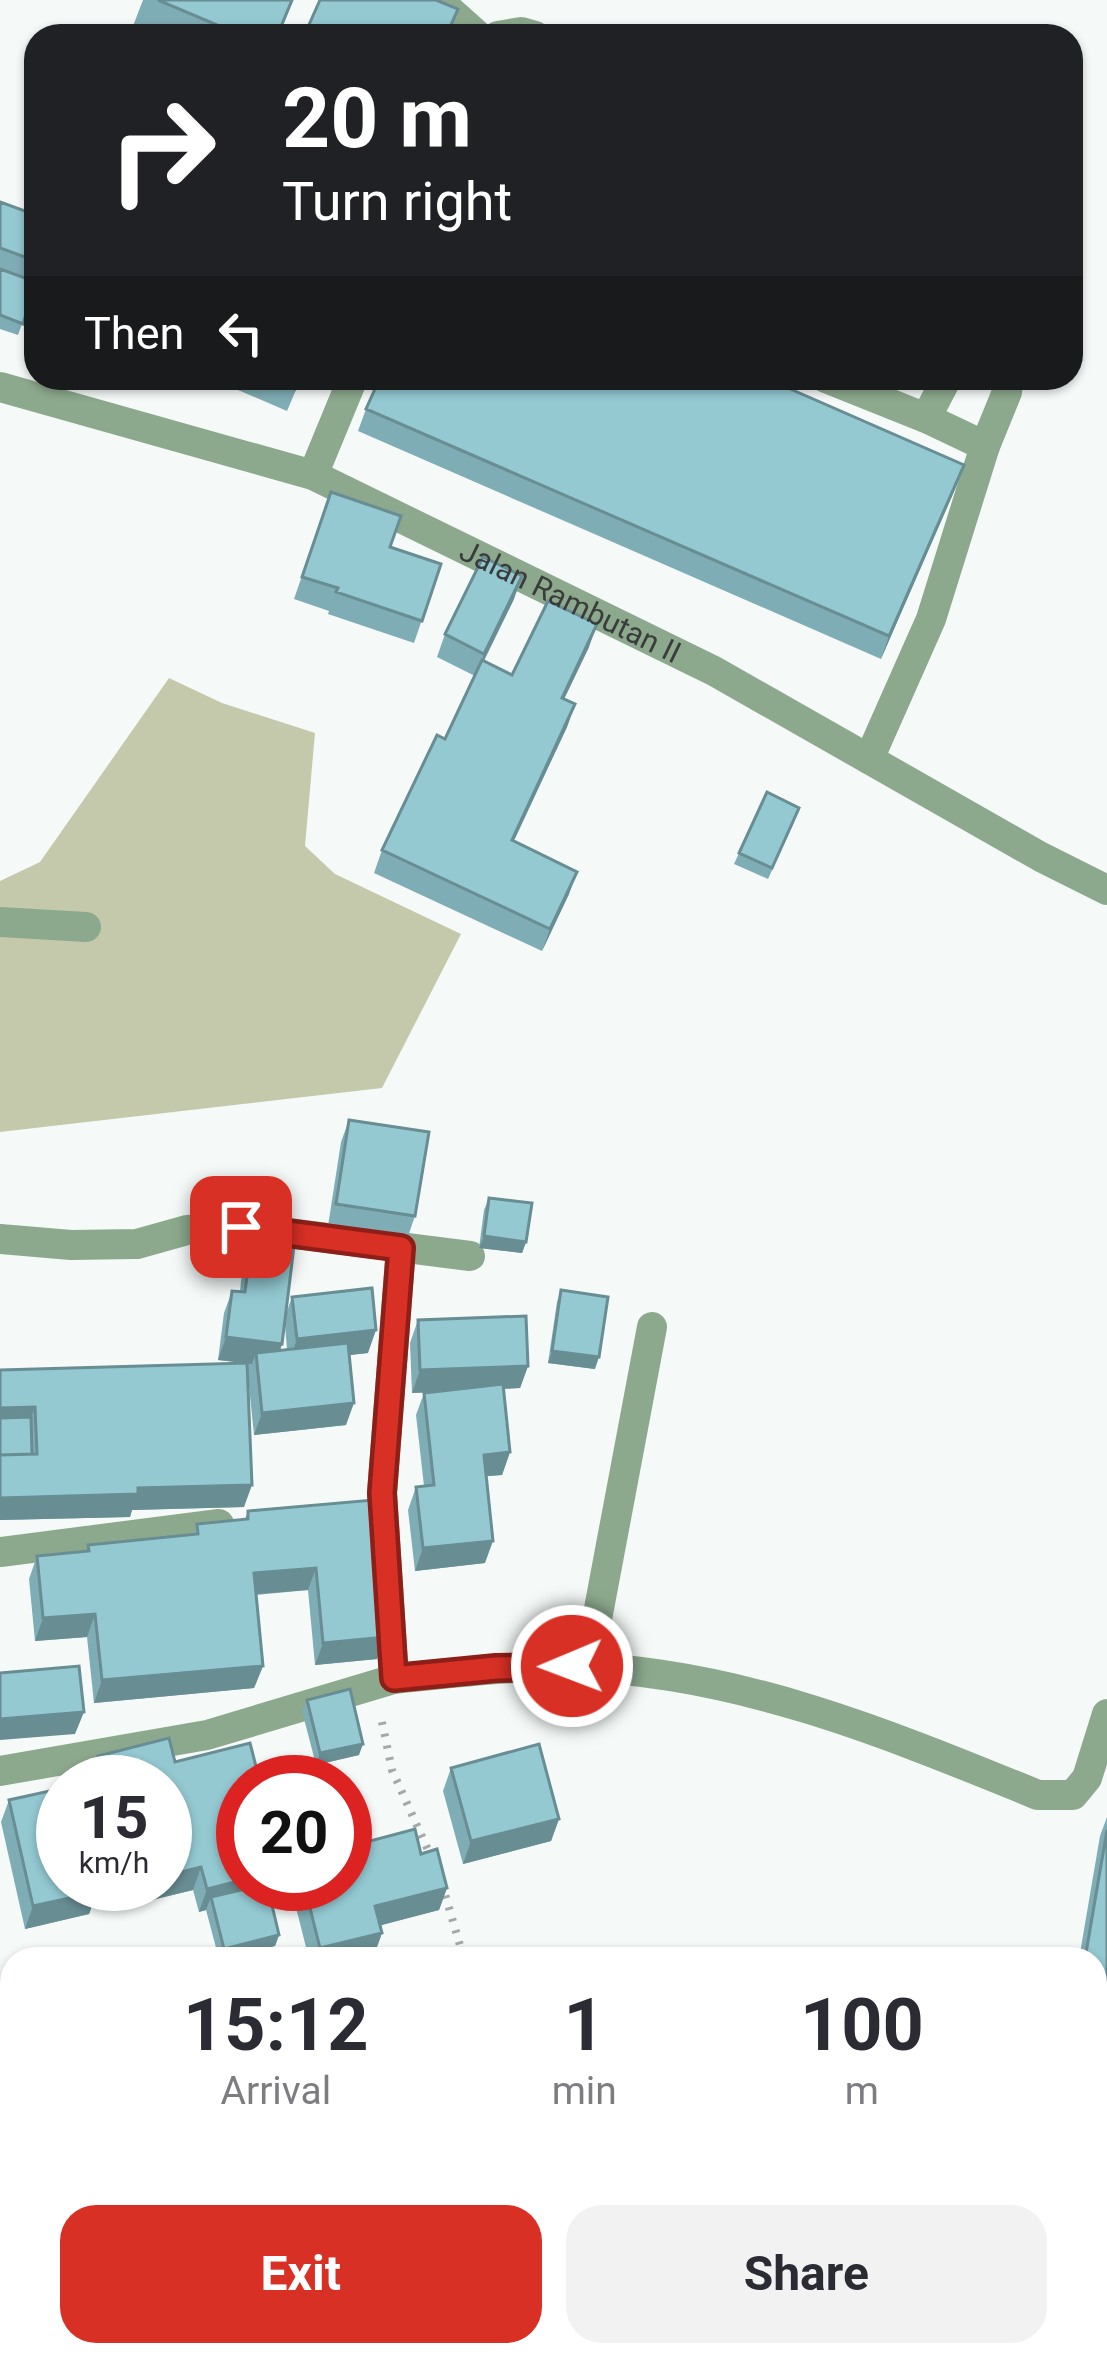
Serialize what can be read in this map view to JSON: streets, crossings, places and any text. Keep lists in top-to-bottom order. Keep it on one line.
{"streets":{"street":["Jalan Rambutan II"]},"page":{"turn":["20 m","Turn right"],"then":"Then","speed":"15 km/h","limit":"20","eta":["15:12","Arrival","1","min","100","m"],"buttons":["Exit","Share"]}}
